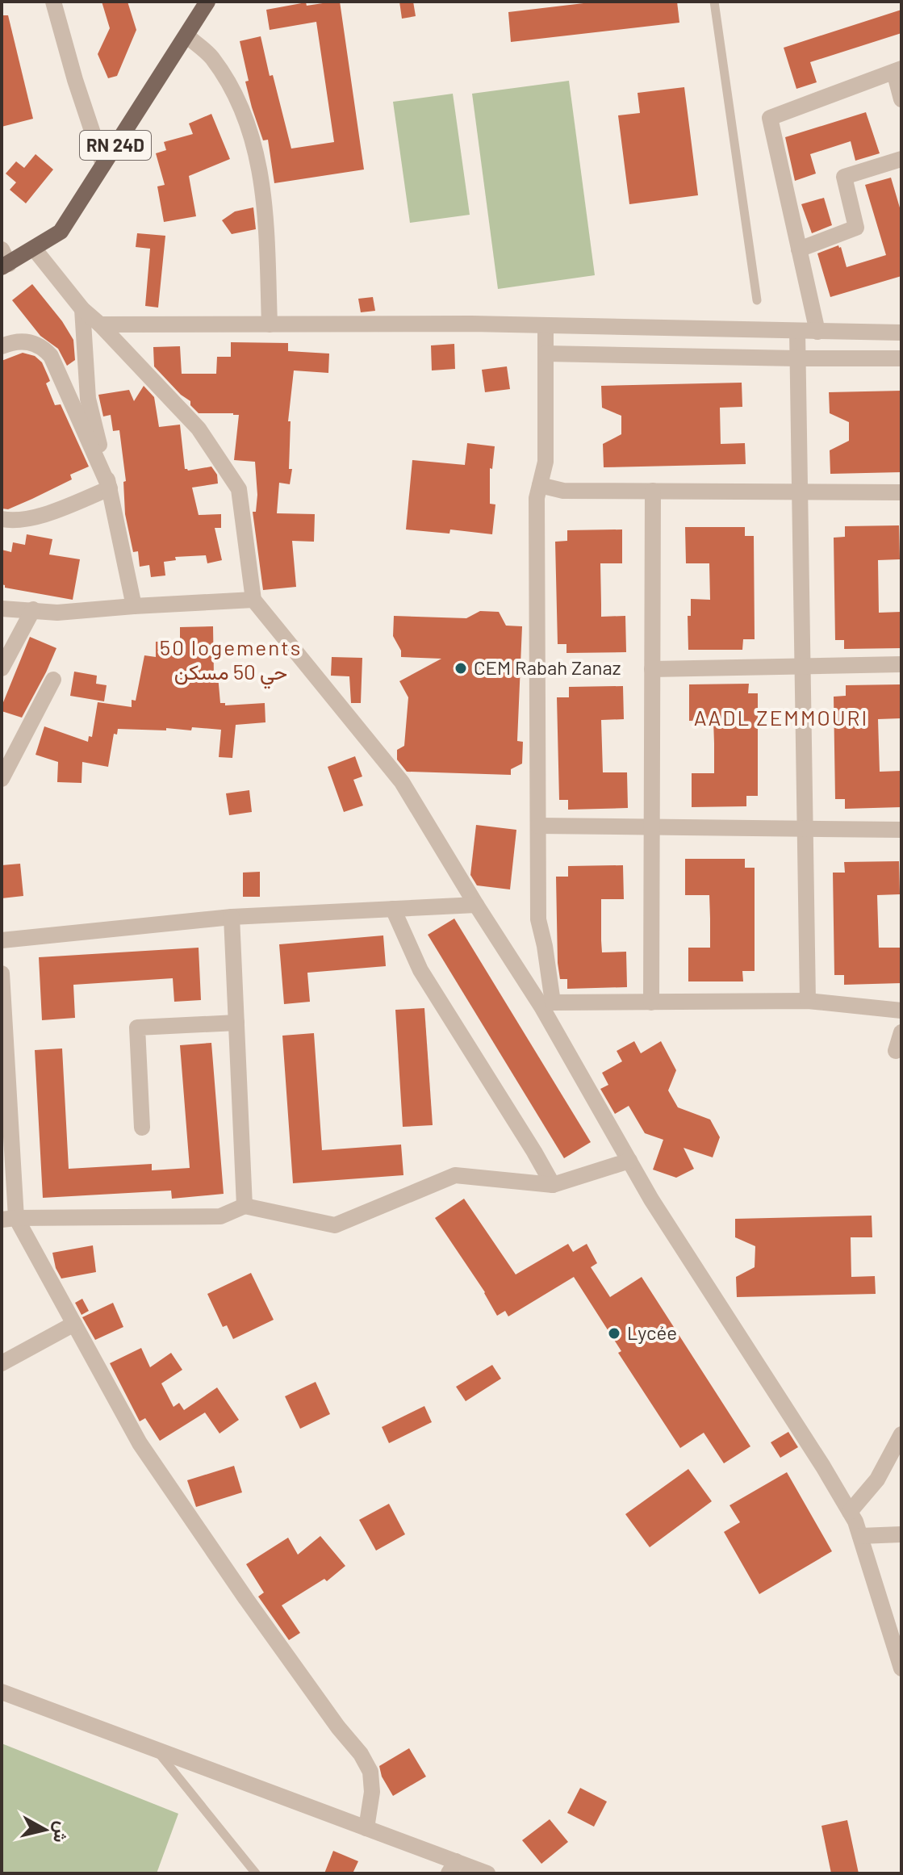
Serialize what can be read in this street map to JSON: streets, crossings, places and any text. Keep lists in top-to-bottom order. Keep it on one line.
{"streets":{"main road":["RN 24D"]},"districts":["50 logements حي 50 مسكن","AADL ZEMMOURI"],"places":["CEM Rabah Zanaz","Lycée"],"north":"right"}
